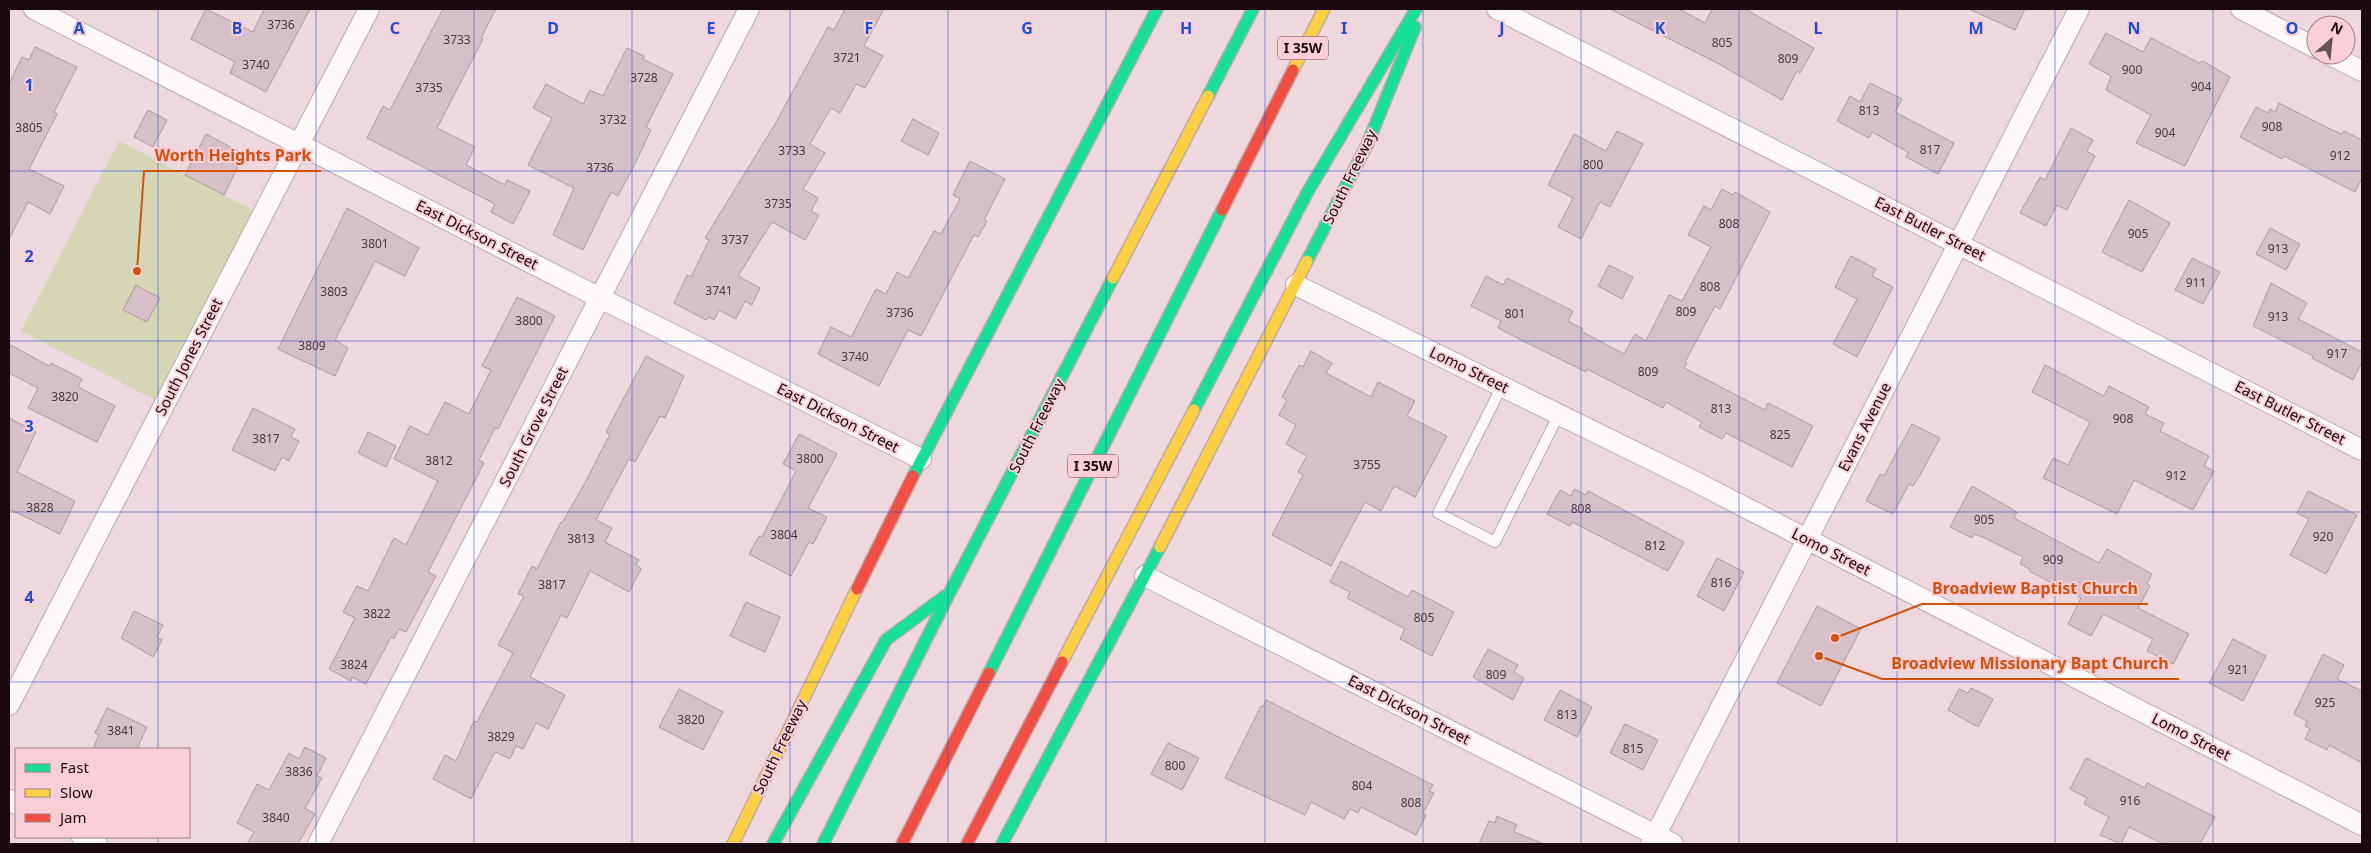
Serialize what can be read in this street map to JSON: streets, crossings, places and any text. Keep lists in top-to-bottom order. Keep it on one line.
{"streets":{"main road":["I 35W","South Freeway"],"street":["East Butler Street","East Dickson Street","South Jones Street","Lomo Street","South Grove Street","Evans Avenue"]},"crossings":[["South Freeway","East Dickson Street"],["South Freeway","Lomo Street"],["East Butler Street","Evans Avenue"],["East Dickson Street","South Jones Street"],["East Dickson Street","South Grove Street"],["East Dickson Street","Evans Avenue"],["Lomo Street","Evans Avenue"]],"places":["Worth Heights Park","Broadview Baptist Church","Broadview Missionary Bapt Church"],"house_numbers":["3736","3733","805","3721","809","3740","900","3728","904","3735","813","3732","908","3805","904","817","3733","912","800","3736","3735","808","905","3737","3801","913","911","808","3741","3803","809","3736","801","913","3800","3809","917","3740","809","3820","813","908","825","3817","3800","3812","3755","912","3828","808","905","3804","920","3813","812","909","816","3817","3822","805","3824","921","809","925","813","3820","3841","3829","815","800","3836","804","916","808","3840"],"legend":["Fast","Slow","Jam"],"north":"top right","grid":{"columns":["A","B","C","D","E","F","G","H","I","J","K","L","M","N","O"],"rows":["1","2","3","4"]}}
